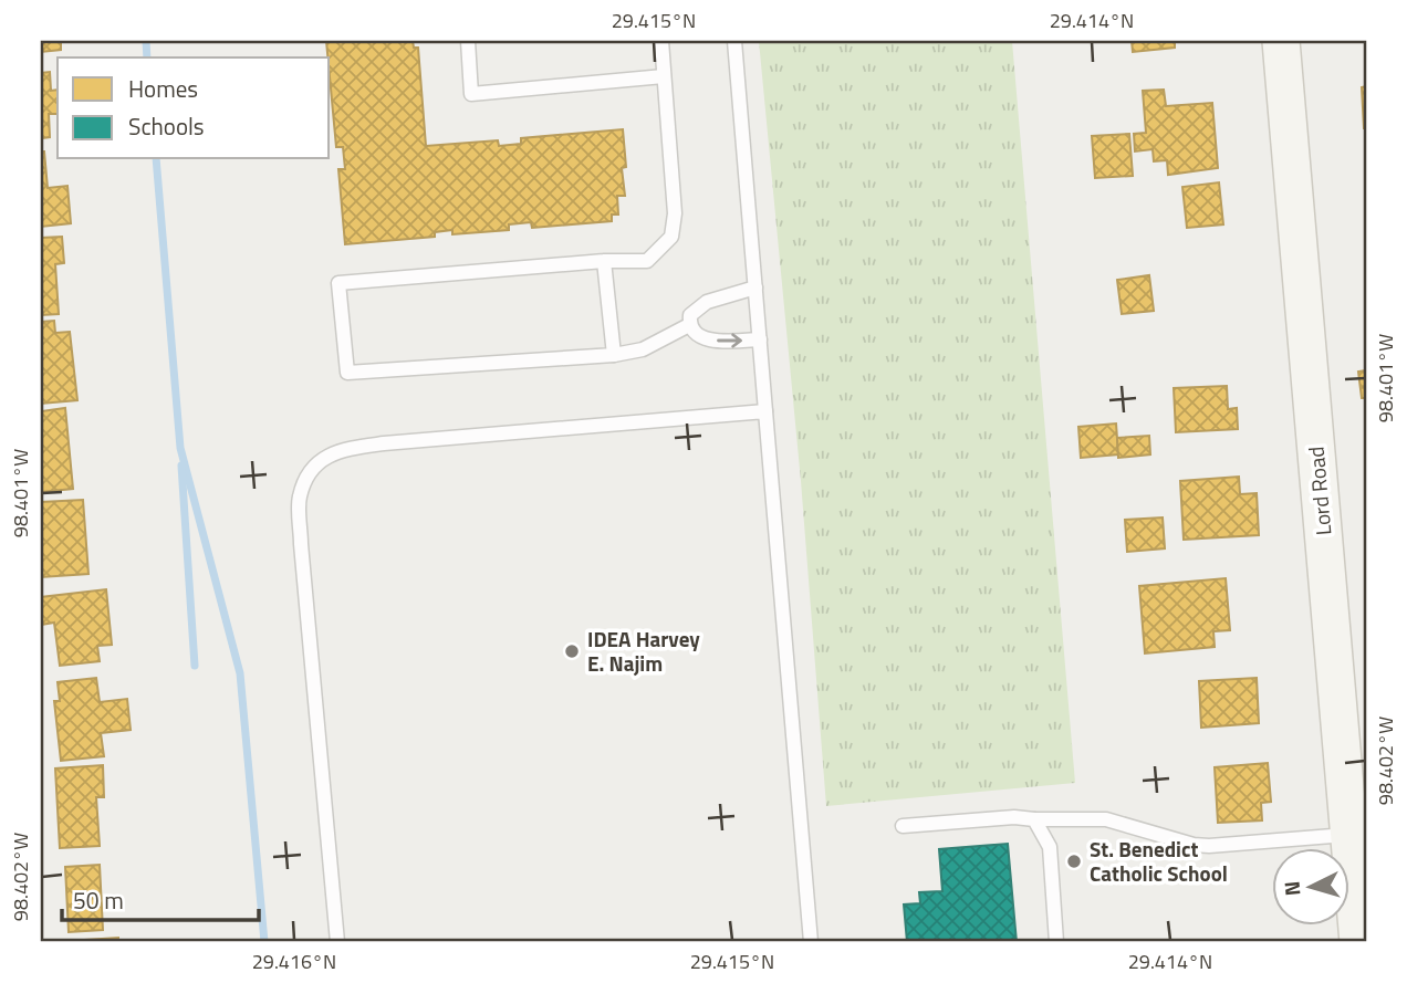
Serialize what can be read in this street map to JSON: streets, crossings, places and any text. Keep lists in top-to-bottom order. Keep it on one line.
{"streets":{"street":["Lord Road"]},"places":["IDEA Harvey E. Najim","St. Benedict Catholic School"],"legend":["Homes","Schools"],"scale_bar":"50 m","north":"left","coordinates":["29.415°N","29.414°N","98.401°W","98.402°W","29.416°N"]}
